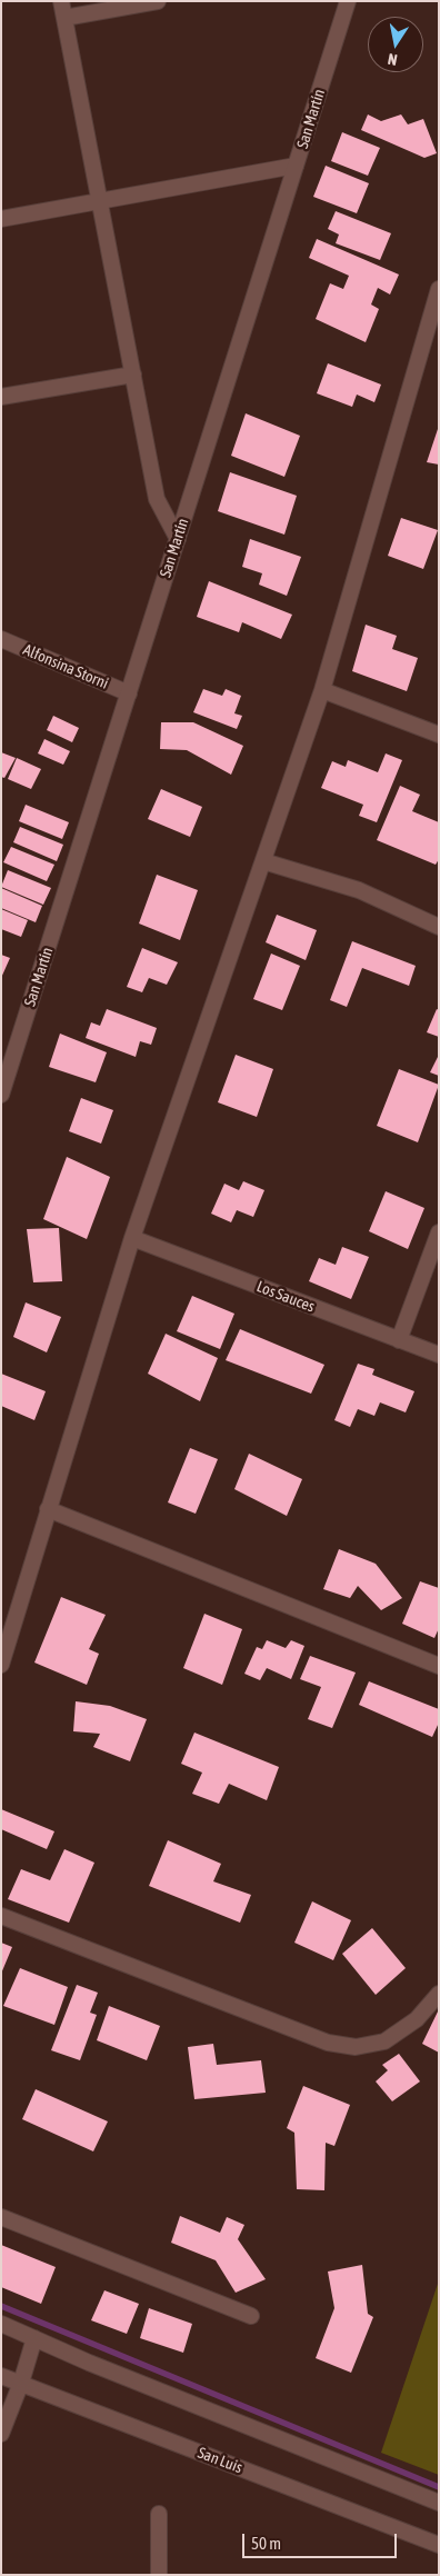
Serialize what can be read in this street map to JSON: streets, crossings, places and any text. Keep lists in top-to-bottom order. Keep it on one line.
{"streets":{"street":["San Martín","Alfonsina Storni","Los Sauces","San Luis"]},"crossings":[["San Martín","Alfonsina Storni"]],"scale_bar":"50 m","north":"bottom"}
